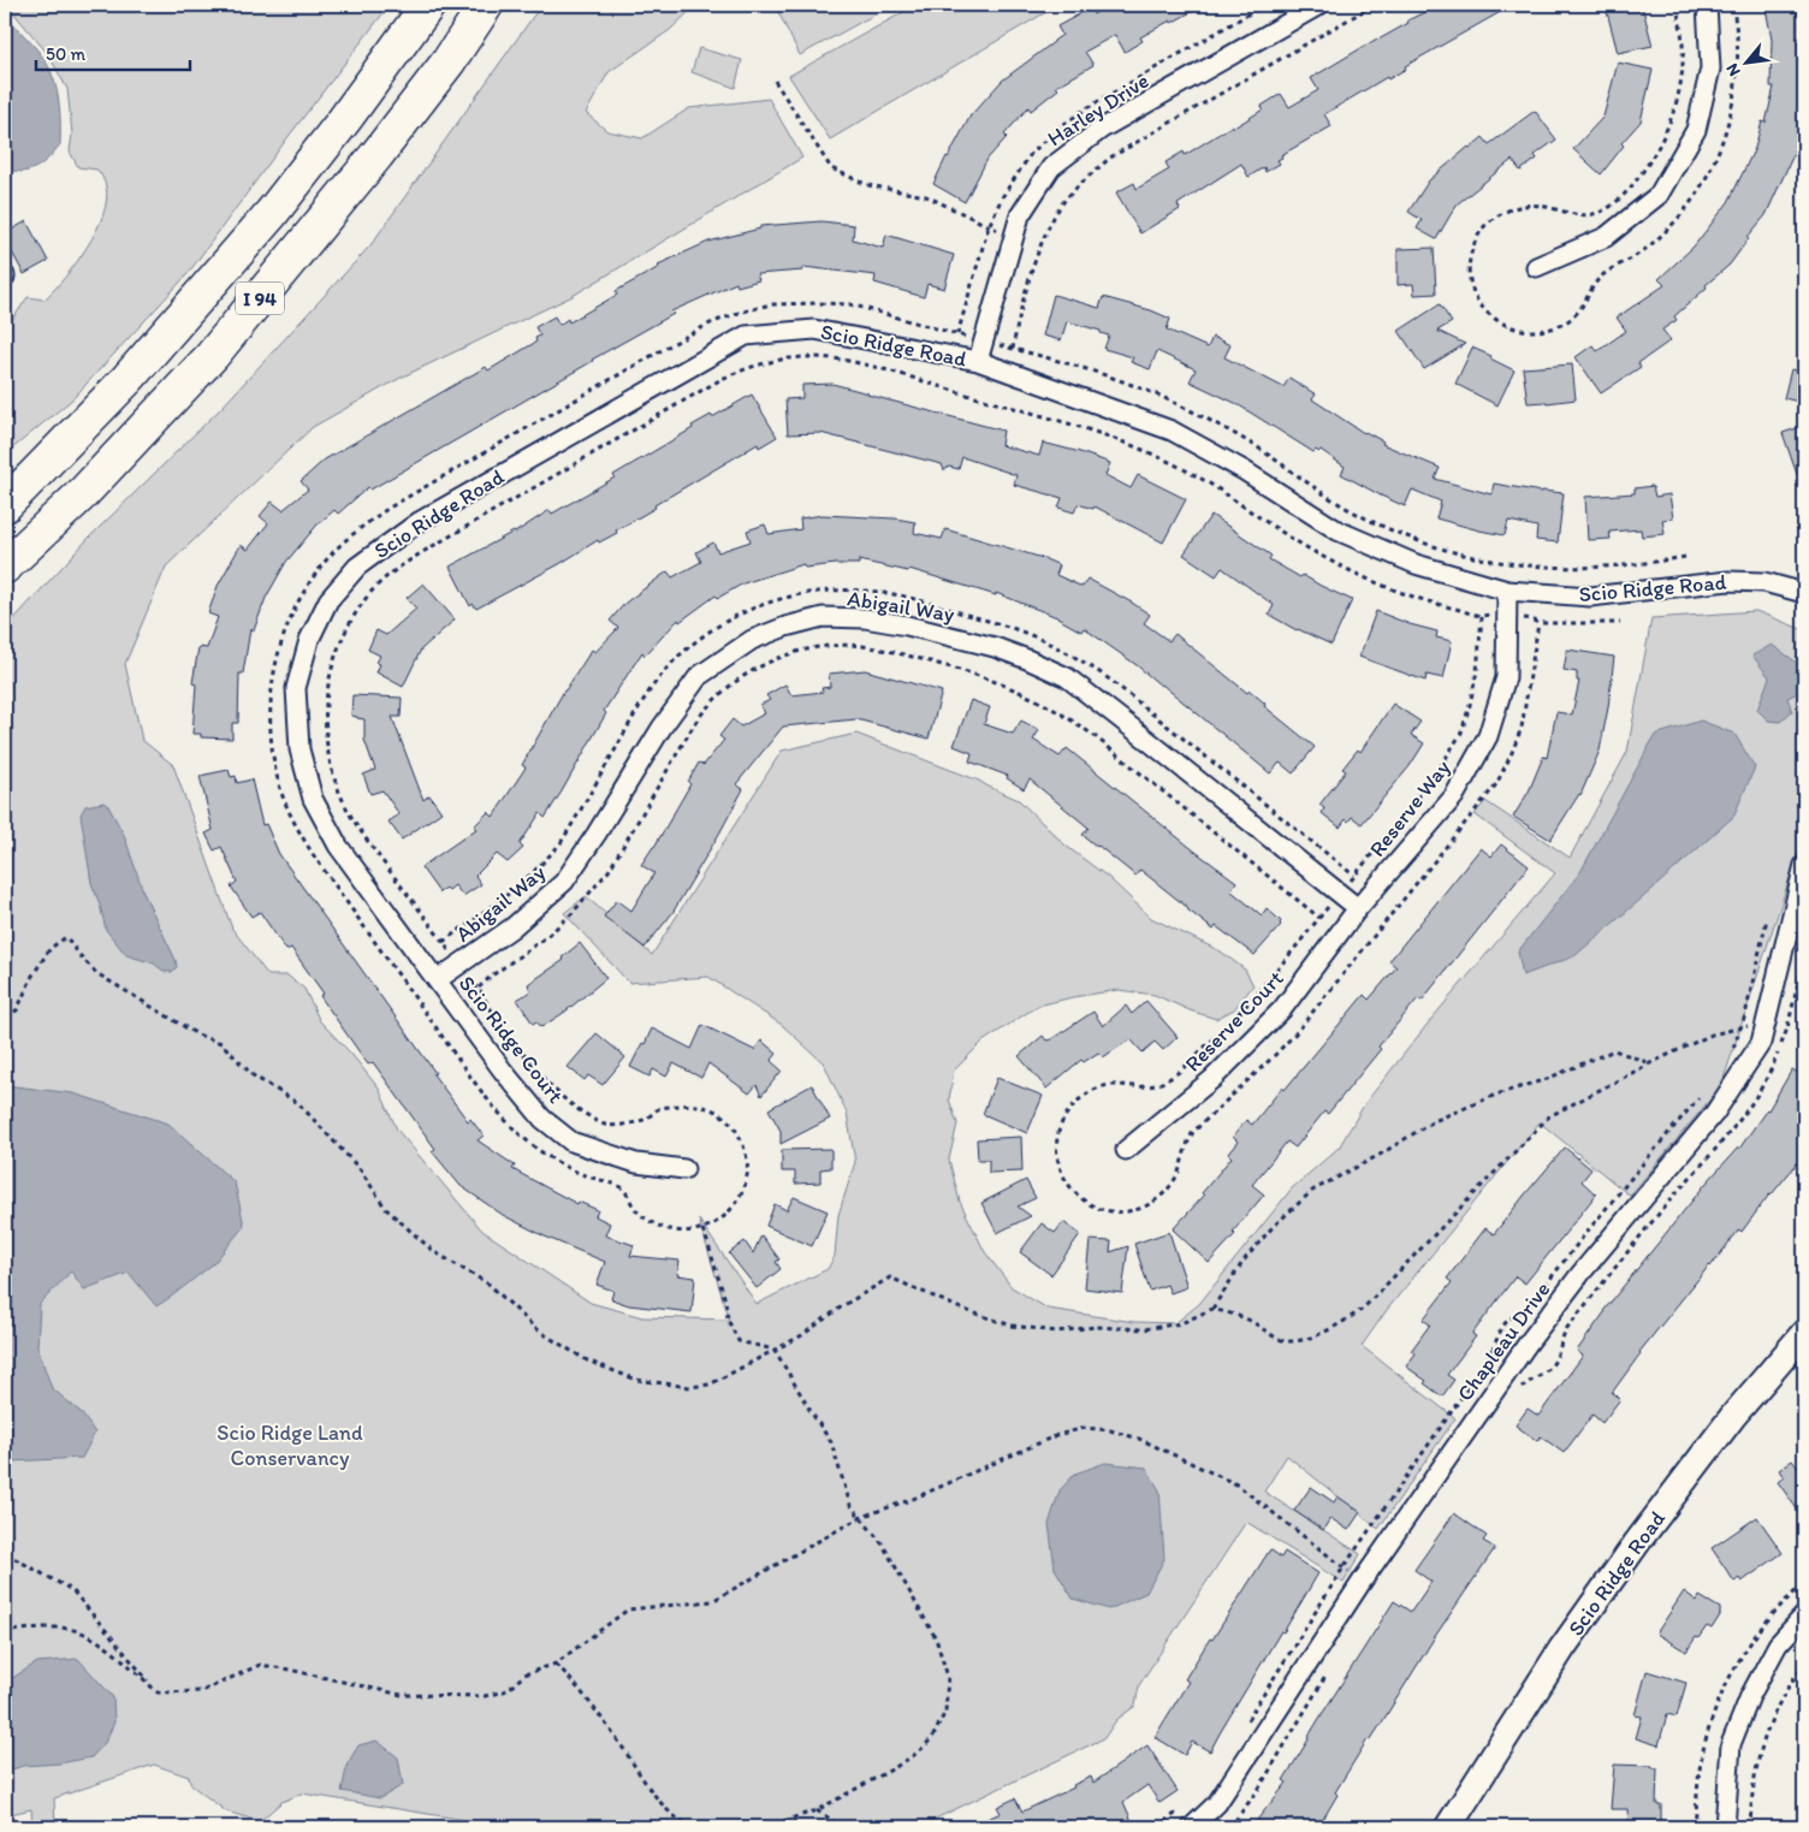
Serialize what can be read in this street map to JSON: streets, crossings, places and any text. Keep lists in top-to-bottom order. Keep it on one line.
{"streets":{"highway":["I 94"],"street":["Harley Drive","Scio Ridge Road","Abigail Way","Reserve Way","Reserve Court","Scio Ridge Court","Chapleau Drive"]},"crossings":[["Harley Drive","Scio Ridge Road"],["Scio Ridge Road","Abigail Way"],["Scio Ridge Road","Reserve Way"],["Scio Ridge Road","Scio Ridge Court"],["Abigail Way","Reserve Way"],["Abigail Way","Reserve Court"],["Abigail Way","Scio Ridge Court"],["Reserve Way","Reserve Court"]],"parks":["Scio Ridge Land Conservancy"],"scale_bar":"50 m","north":"bottom left"}
